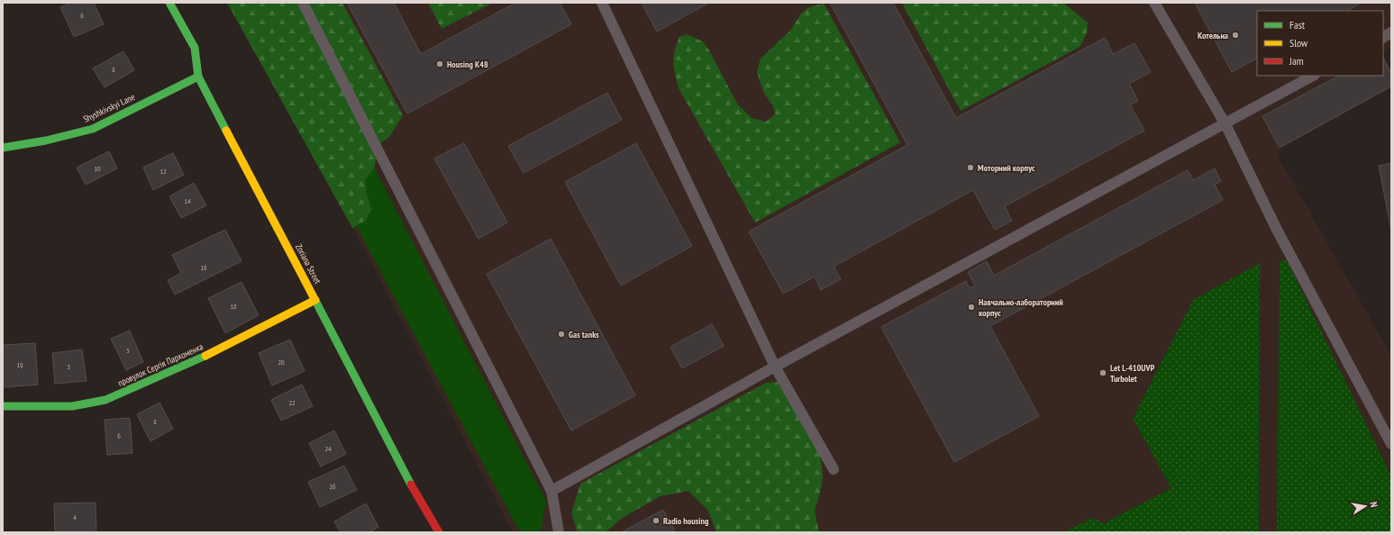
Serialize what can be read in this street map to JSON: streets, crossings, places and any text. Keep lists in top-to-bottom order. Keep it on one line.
{"streets":{"street":["Shyshkivskyi Lane","Zoriana Street","провулок Сергія Пархоменка"]},"crossings":[["Shyshkivskyi Lane","Zoriana Street"],["Zoriana Street","провулок Сергія Пархоменка"]],"places":["Котельна","Housing K48","Моторний корпус","Навчально-лабораторний корпус","Gas tanks","Let L-410UVP Turbolet","Radio housing"],"house_numbers":["6","8","10","12","14","16","18","5","20","19","3","22","8","6","24","26","4"],"legend":["Fast","Slow","Jam"],"north":"right"}
